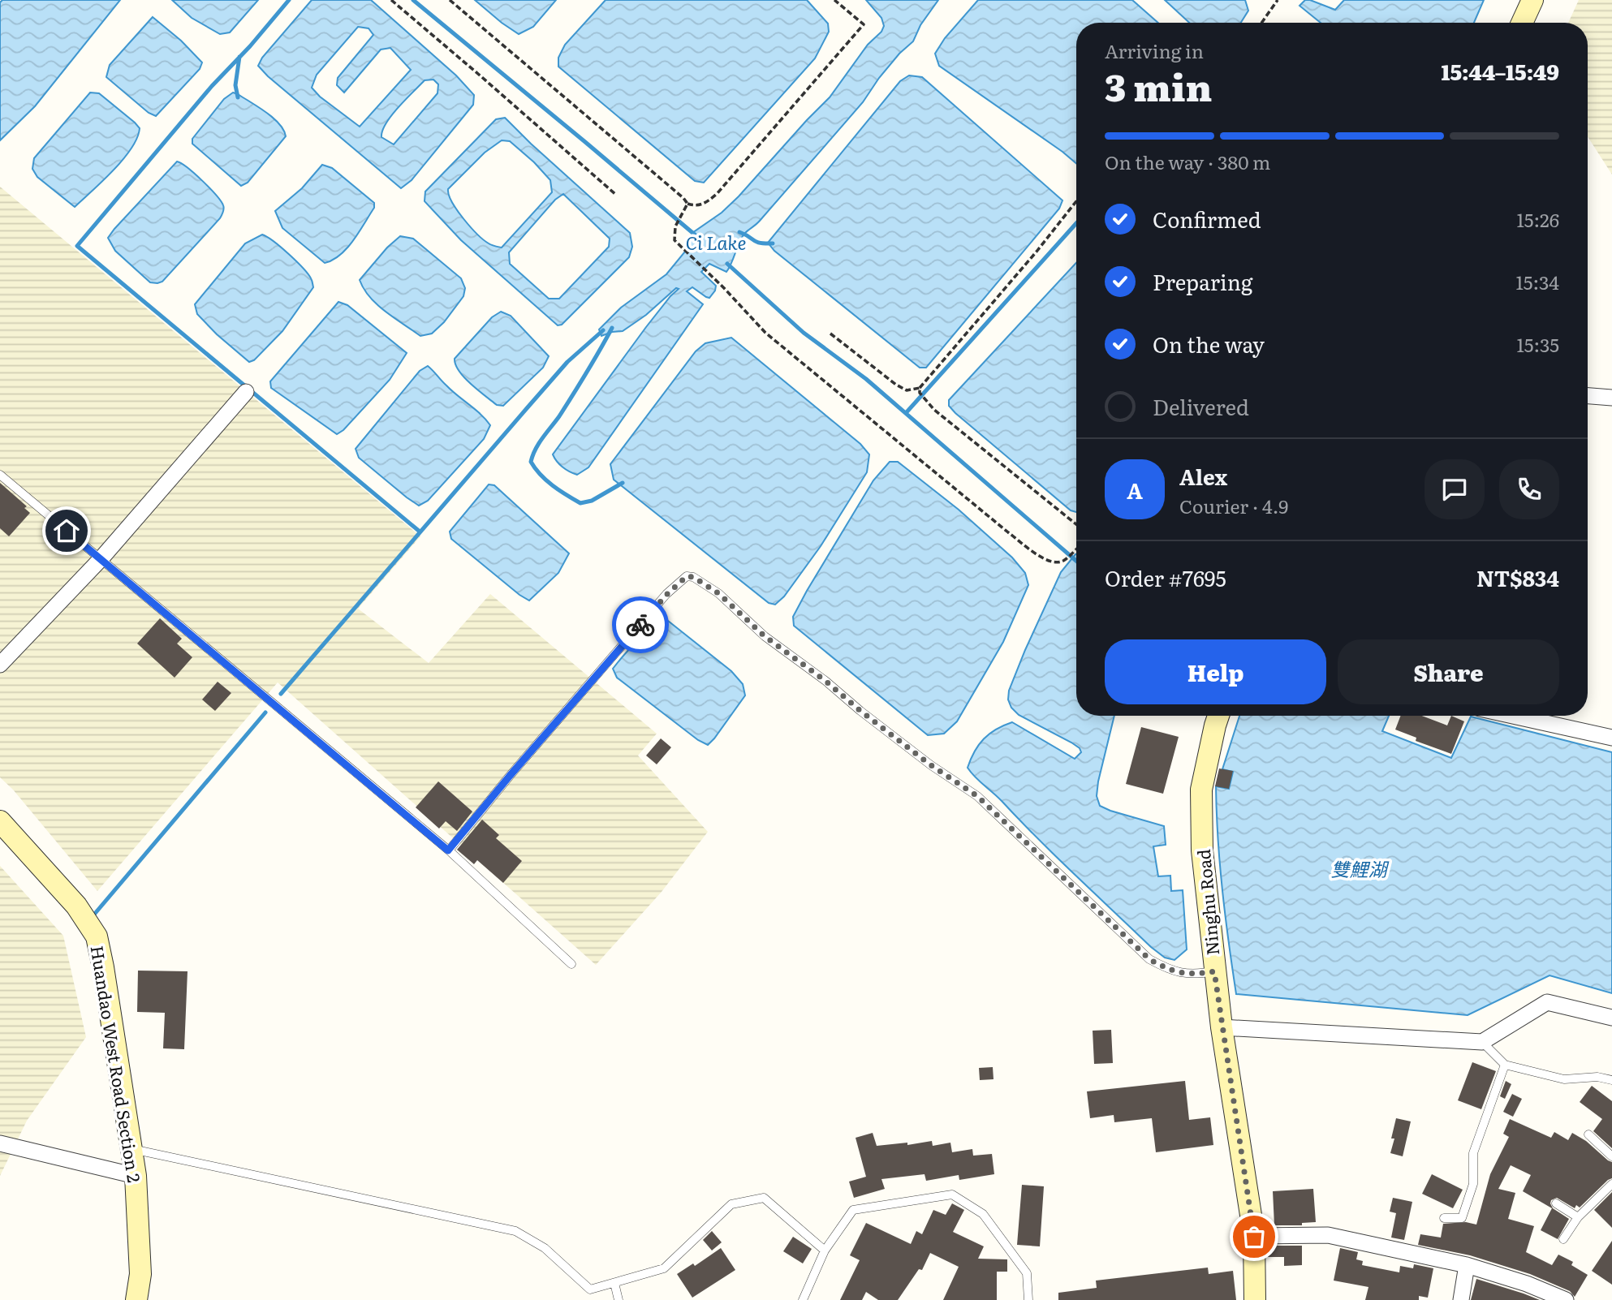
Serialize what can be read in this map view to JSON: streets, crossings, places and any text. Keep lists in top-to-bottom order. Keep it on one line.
{"streets":{"main road":["Ninghu Road","Huandao West Road Section 2"]},"water":["Ci Lake","雙鯉湖"],"page":{"heading":["3 min","Arriving in","15:44–15:49"],"panel":["Alex","Courier · 4.9","Order #7695","NT$834"],"bar":"On the way · 380 m","list":[["Confirmed","15:26"],["Preparing","15:34"],["On the way","15:35"],"Delivered"],"round":"A","buttons":["Help","Share"]}}
